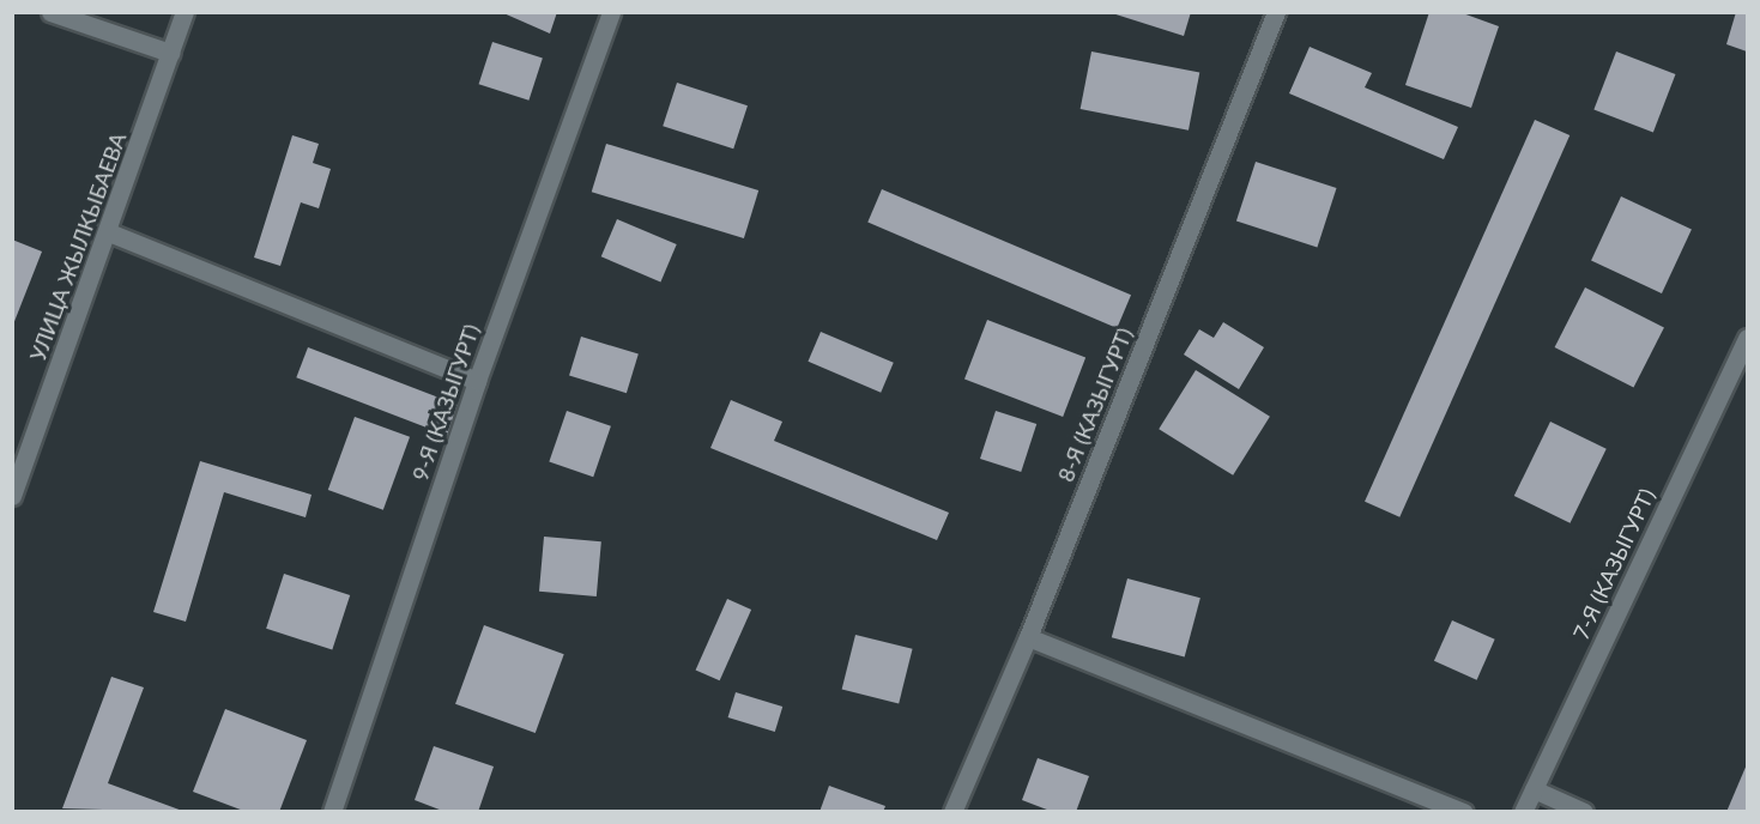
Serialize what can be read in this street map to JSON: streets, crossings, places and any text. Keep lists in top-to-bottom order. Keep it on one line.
{"streets":{"street":["УЛИЦА ЖЫЛКЫБАЕВА","9-Я (КАЗЫГУРТ)","8-Я (КАЗЫГУРТ)","7-Я (КАЗЫГУРТ)"]}}
